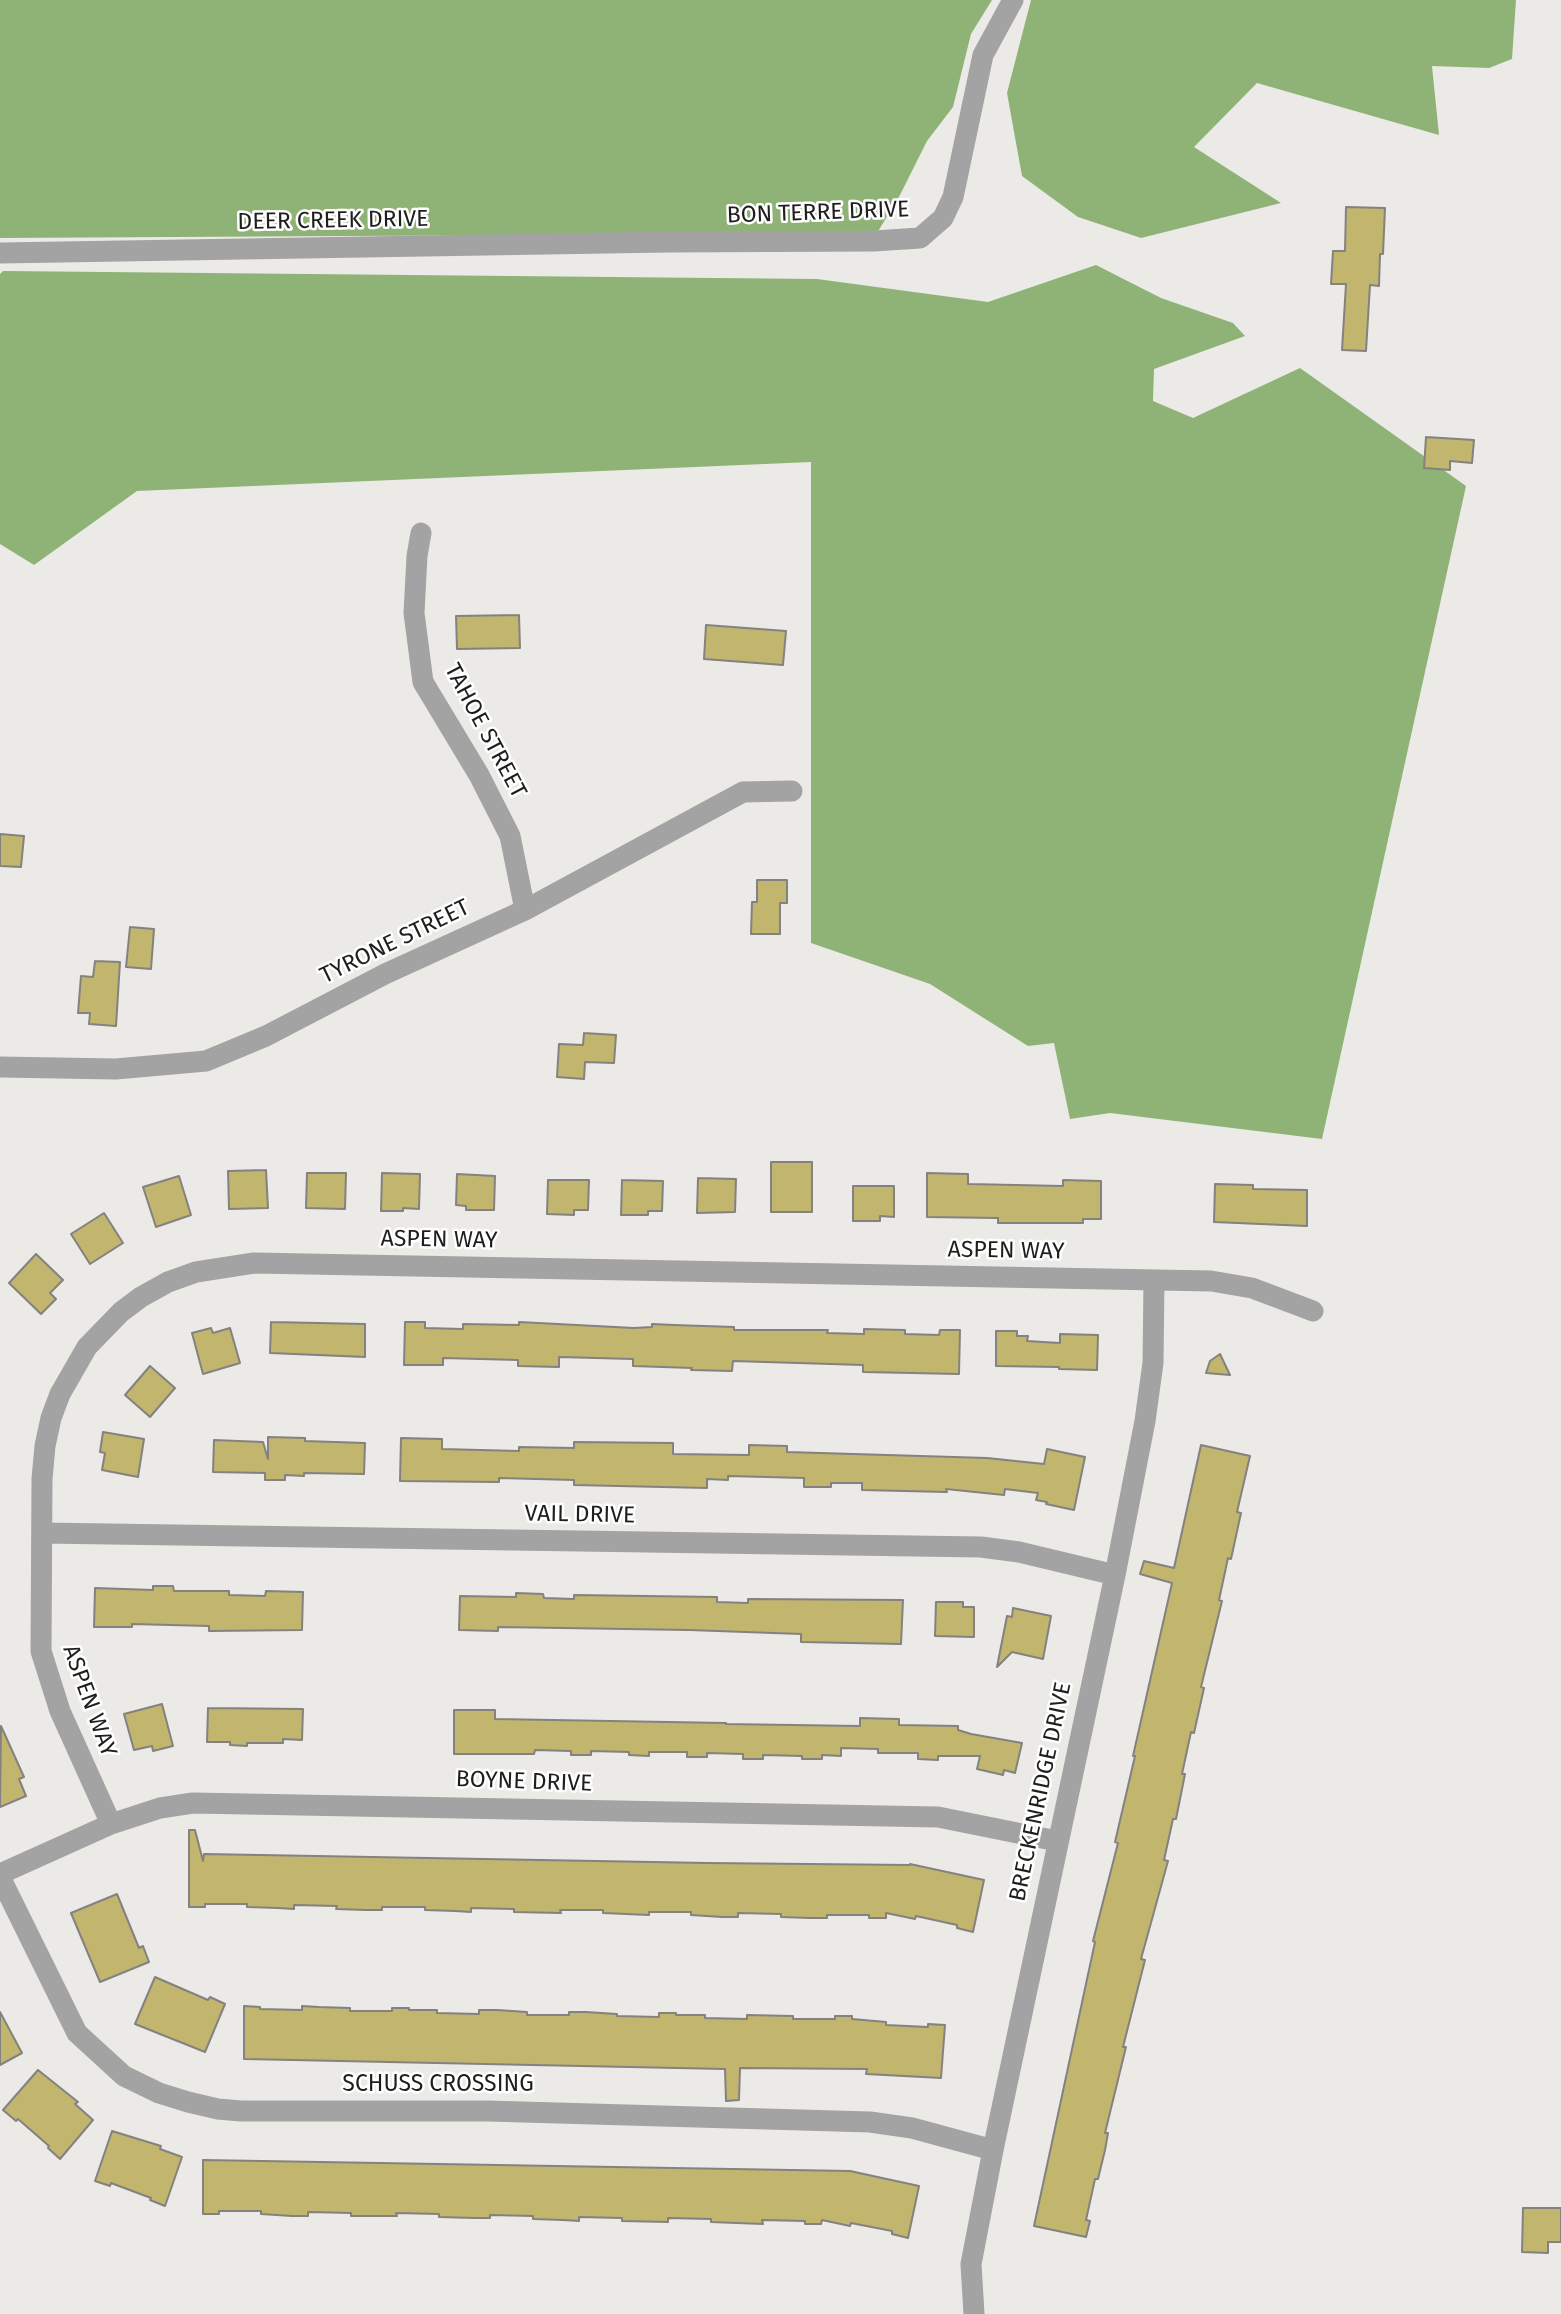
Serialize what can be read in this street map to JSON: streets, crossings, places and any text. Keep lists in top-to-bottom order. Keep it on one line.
{"streets":{"street":["BON TERRE DRIVE","DEER CREEK DRIVE","TAHOE STREET","TYRONE STREET","ASPEN WAY","VAIL DRIVE","BOYNE DRIVE","BRECKENRIDGE DRIVE","SCHUSS CROSSING"]},"crossings":[["BON TERRE DRIVE","DEER CREEK DRIVE"],["TAHOE STREET","TYRONE STREET"],["ASPEN WAY","VAIL DRIVE"],["ASPEN WAY","BOYNE DRIVE"],["ASPEN WAY","BRECKENRIDGE DRIVE"],["VAIL DRIVE","BRECKENRIDGE DRIVE"],["BOYNE DRIVE","BRECKENRIDGE DRIVE"],["BOYNE DRIVE","SCHUSS CROSSING"],["BRECKENRIDGE DRIVE","SCHUSS CROSSING"]]}
